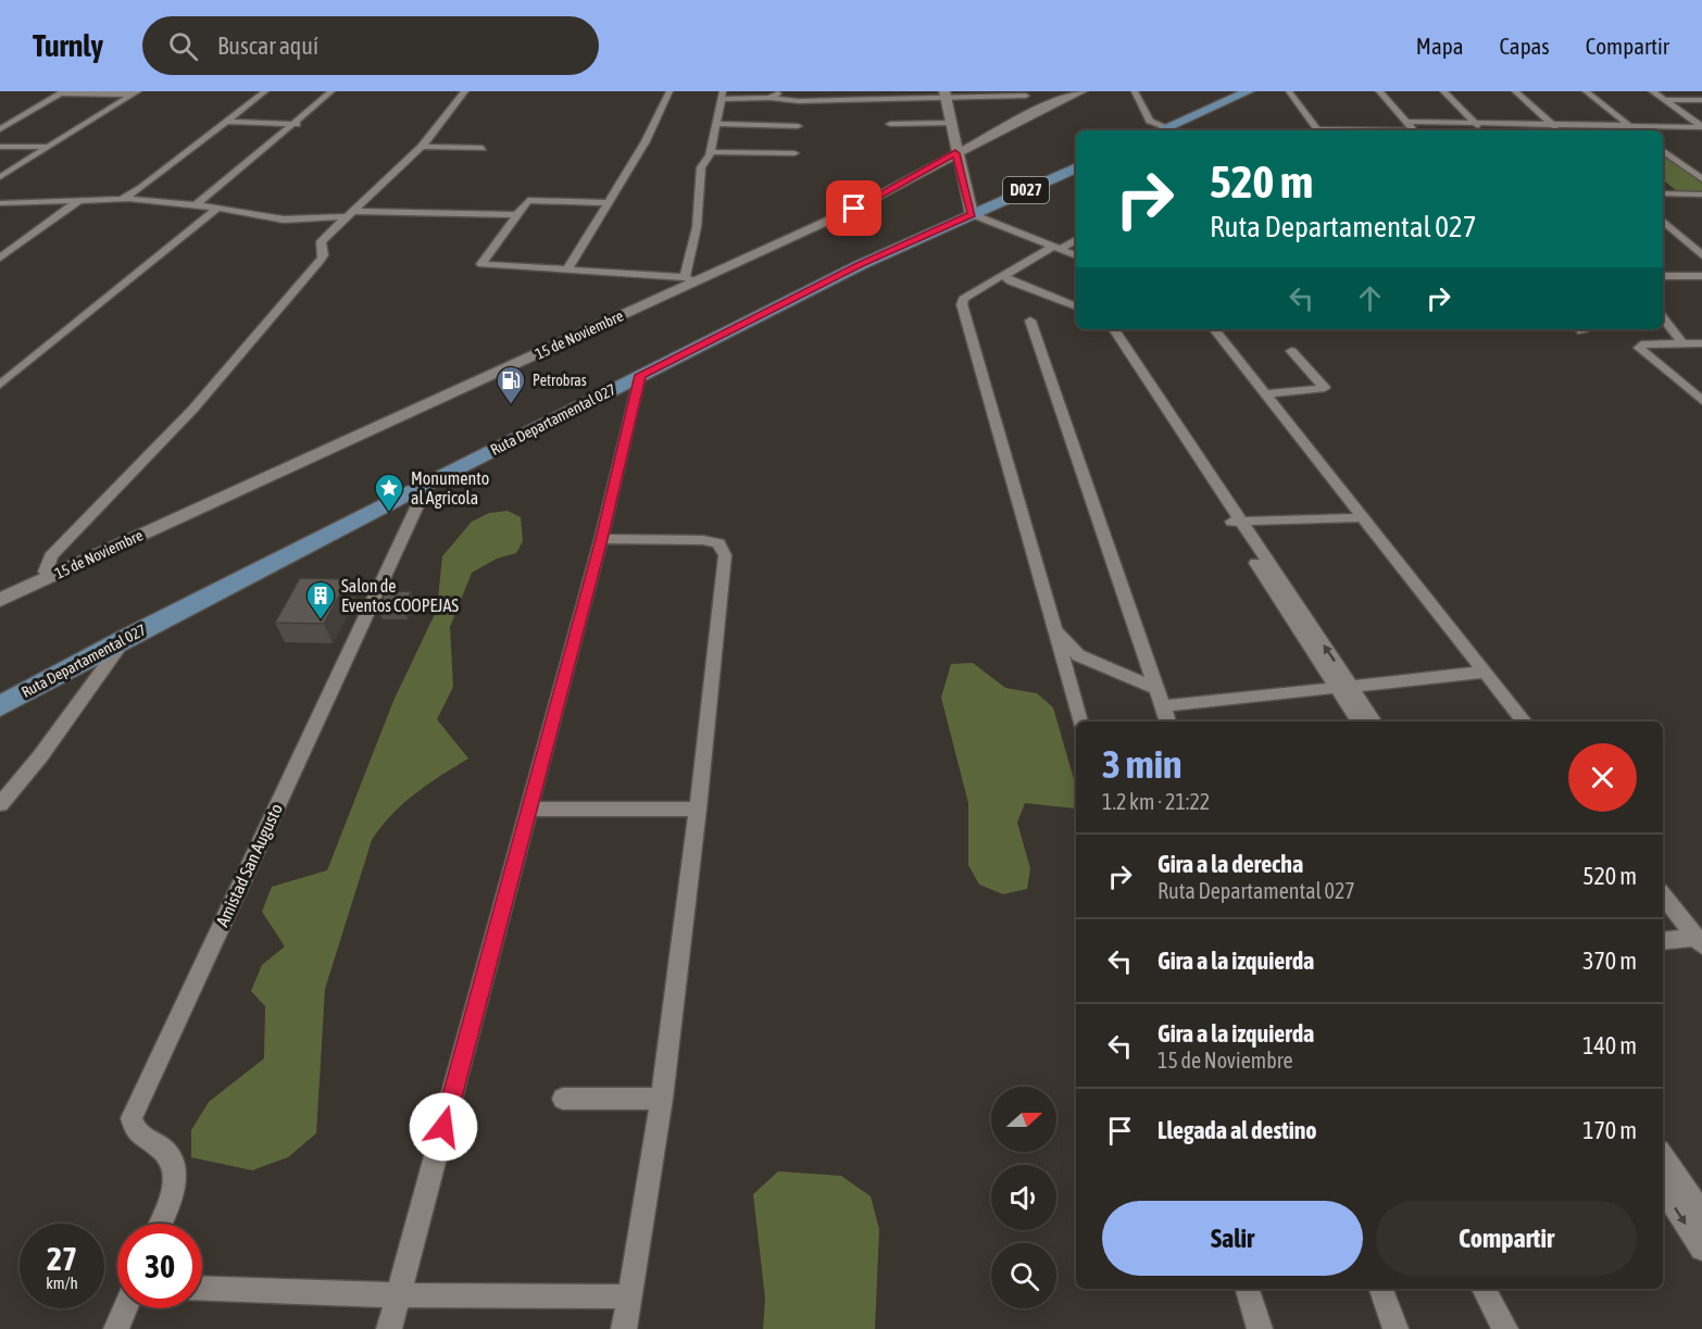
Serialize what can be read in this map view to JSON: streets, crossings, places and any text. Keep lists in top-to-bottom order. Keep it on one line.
{"streets":{"main road":["D027","Ruta Departamental 027"],"street":["15 de Noviembre","Amistad San Augusto"]},"crossings":[["Ruta Departamental 027","Amistad San Augusto"]],"places":{"fuel station":["Petrobras"],"place":["Monumento al Agricola"],"building":["Salon de Eventos COOPEJAS"]},"north":"right","page":{"header":"Turnly","search":"Buscar aquí","nav":["Mapa","Capas","Compartir"],"turn":["520 m","Ruta Departamental 027"],"heading":["3 min","1.2 km · 21:22"],"list":[{"name":"Gira a la derecha","note":"Ruta Departamental 027","value":"520 m"},{"name":"Gira a la izquierda","value":"370 m"},{"name":"Gira a la izquierda","note":"15 de Noviembre","value":"140 m"},{"name":"Llegada al destino","value":"170 m"}],"buttons":["Salir","Compartir"],"speed":"27 km/h","limit":"30"}}
